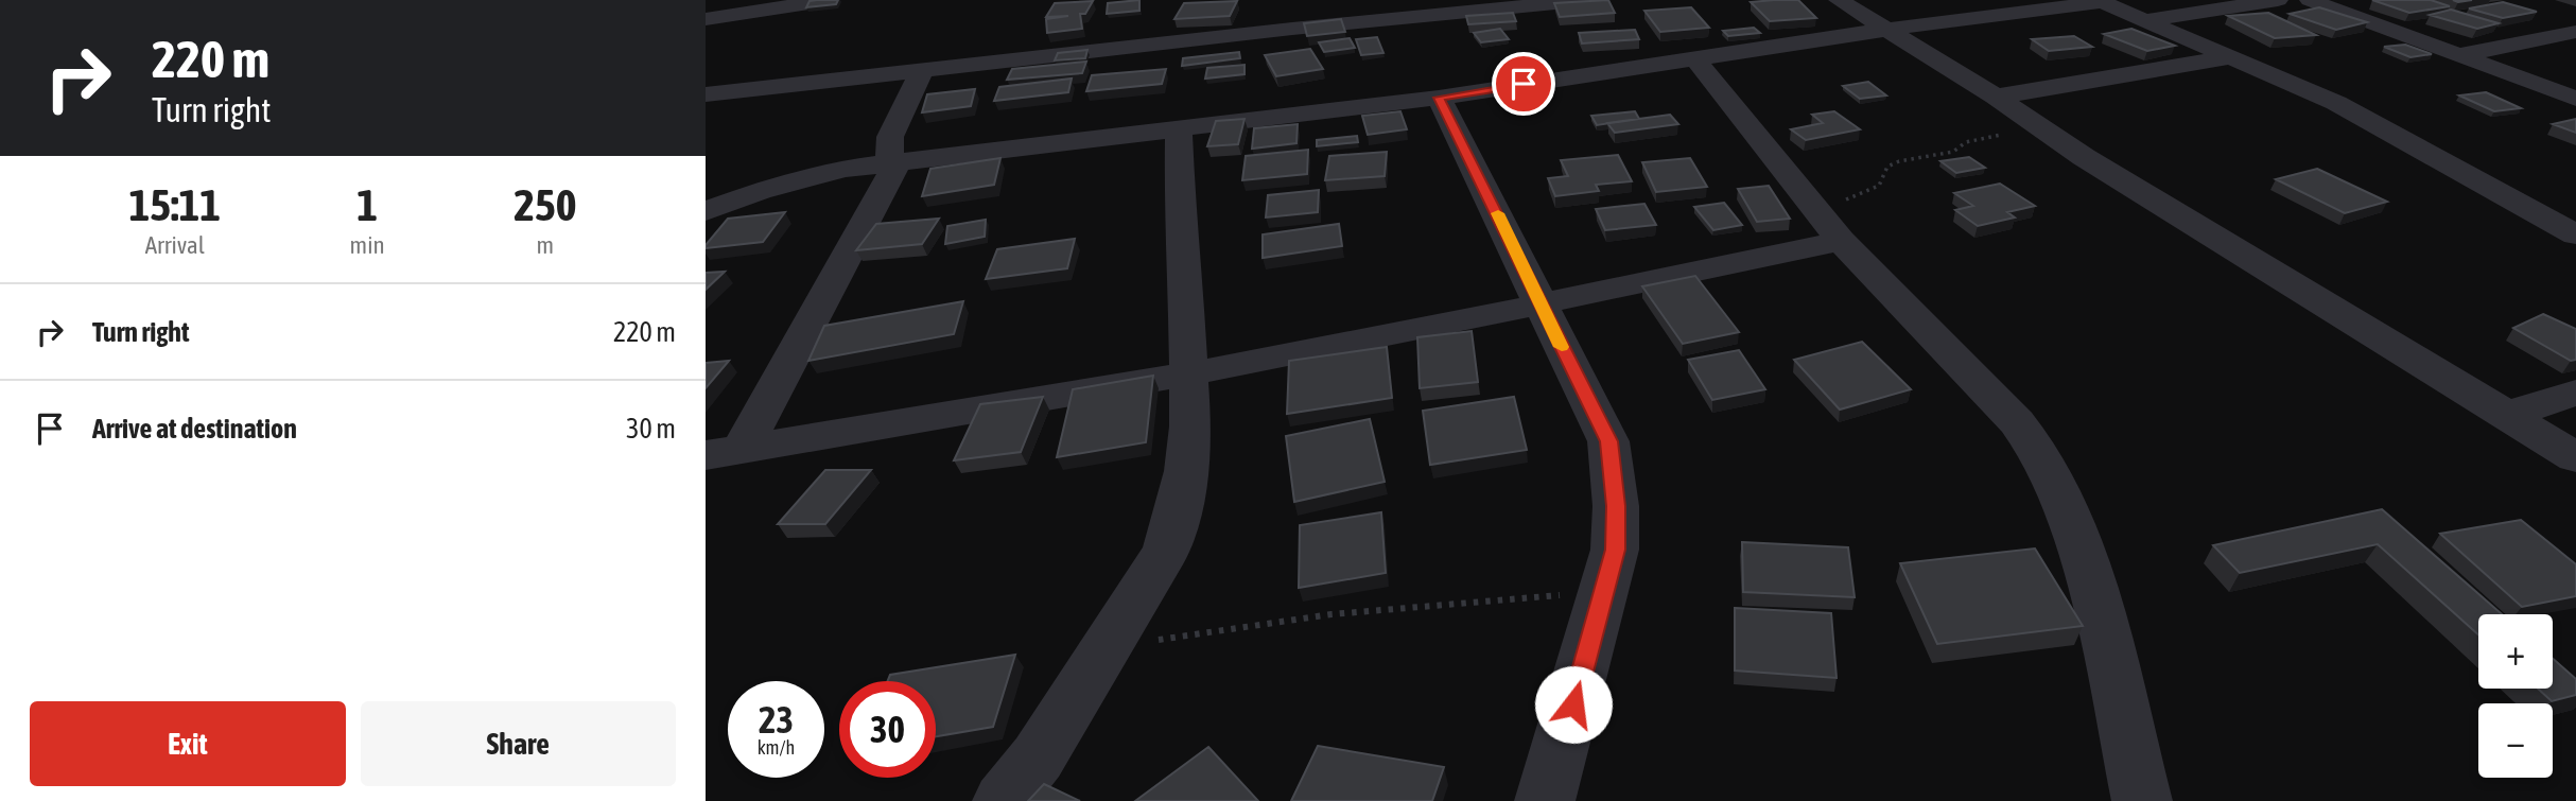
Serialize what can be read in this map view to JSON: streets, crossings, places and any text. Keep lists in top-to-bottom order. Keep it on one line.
{"page":{"turn":["220 m","Turn right"],"eta":["15:11","Arrival","1","min","250","m"],"list":[{"name":"Turn right","value":"220 m"},{"name":"Arrive at destination","value":"30 m"}],"map_buttons":["+","−"],"speed":"23 km/h","limit":"30","buttons":["Exit","Share"]}}
